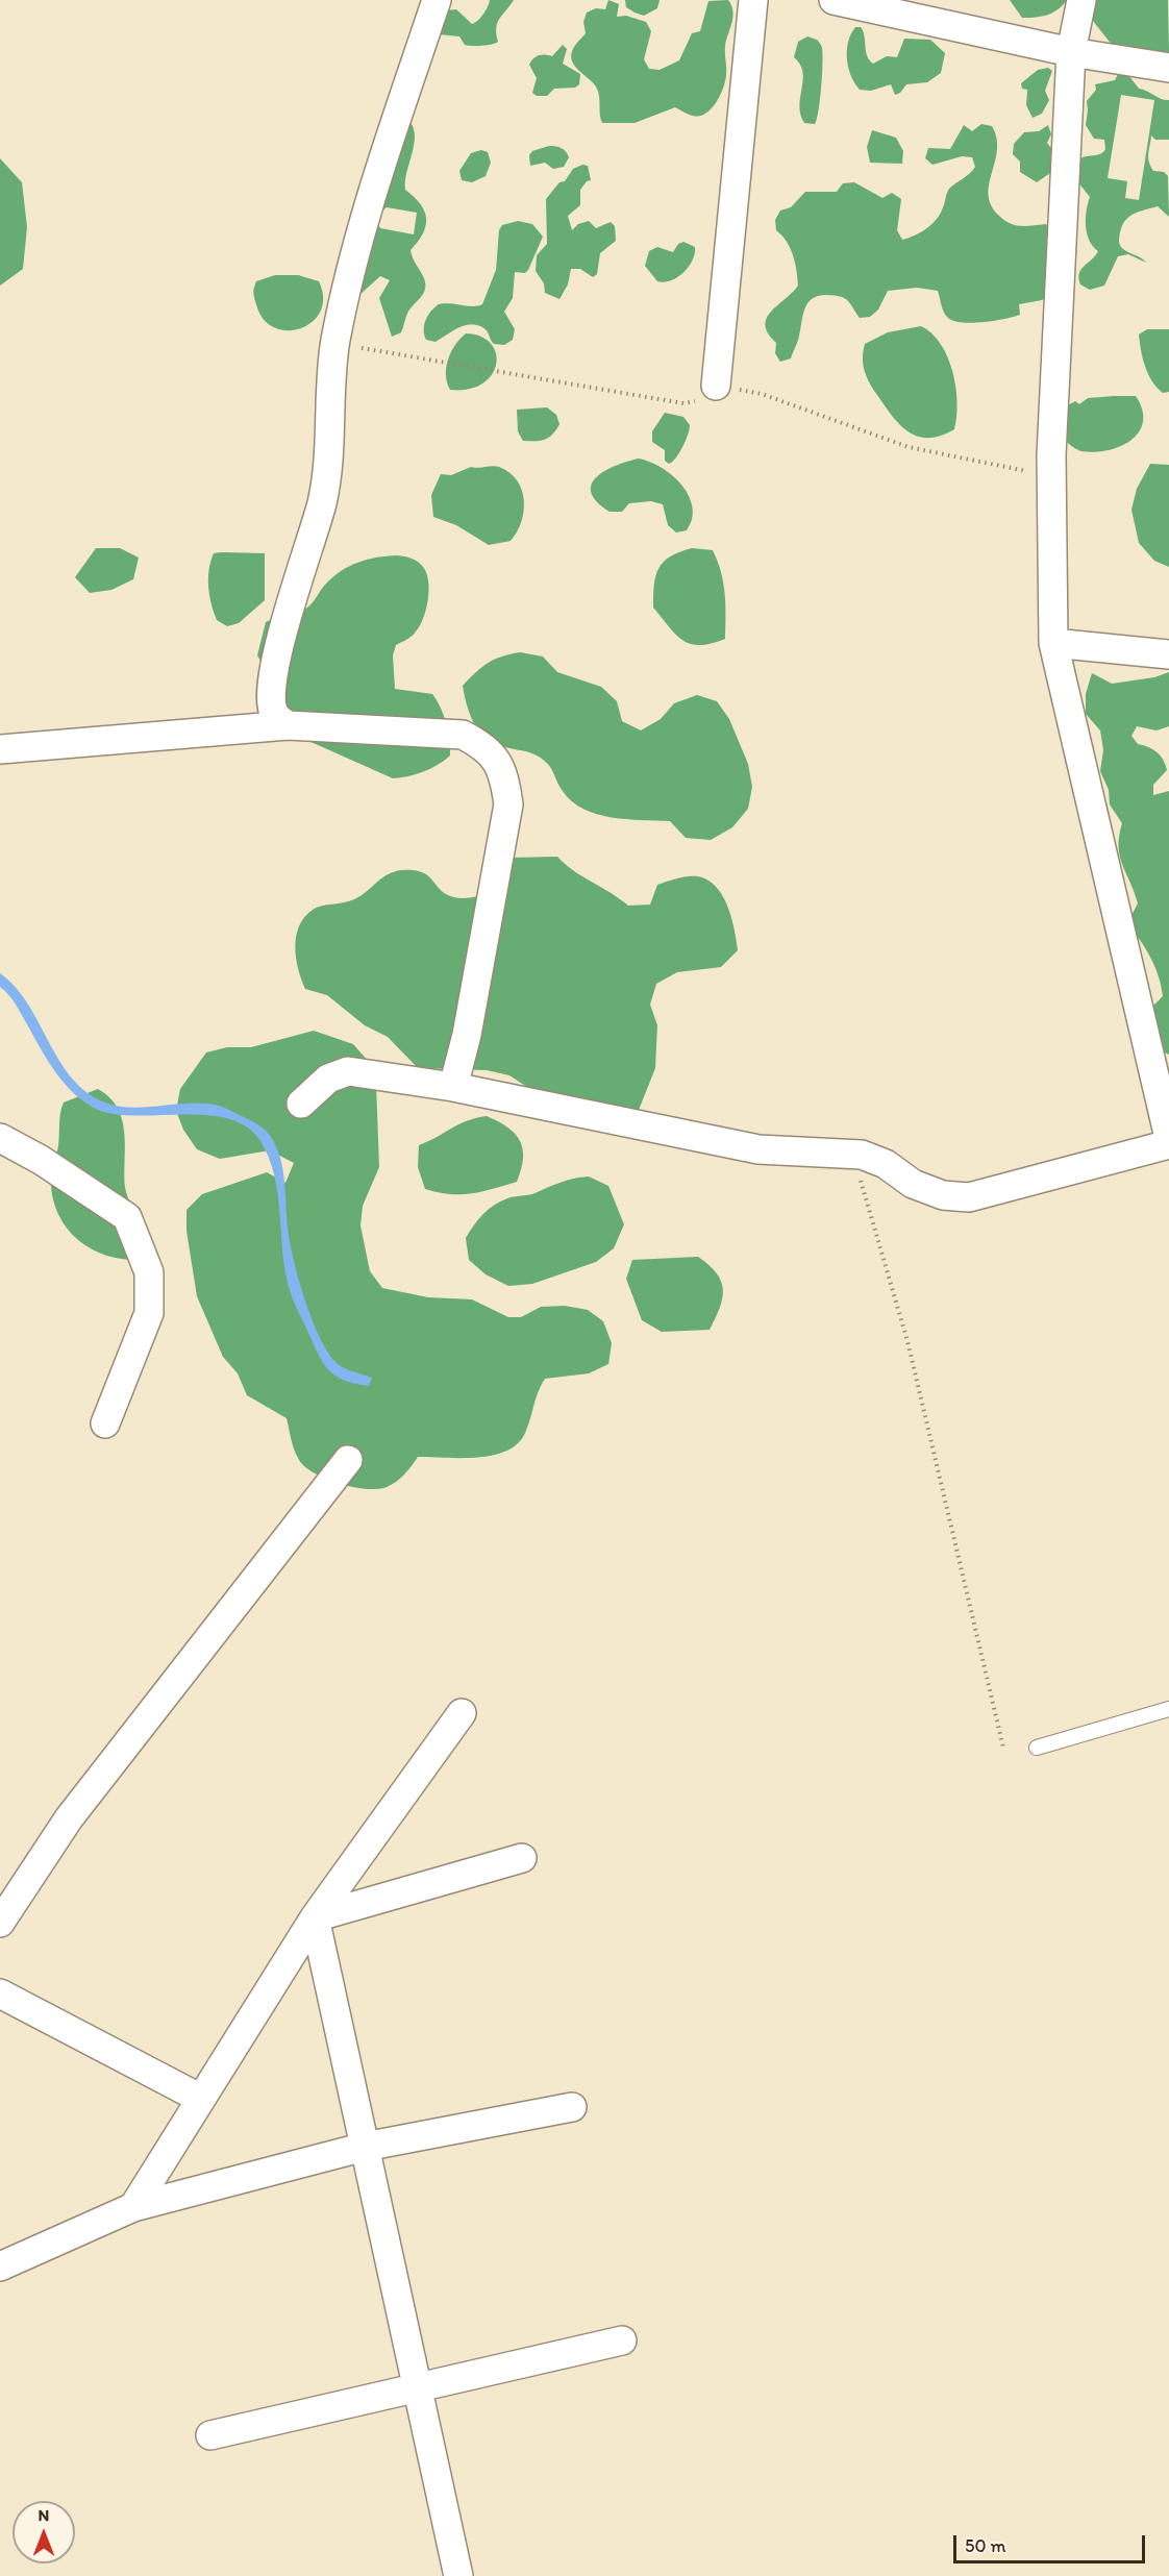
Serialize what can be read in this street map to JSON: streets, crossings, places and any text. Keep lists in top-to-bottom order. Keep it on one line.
{"scale_bar":"50 m","north":"top"}
